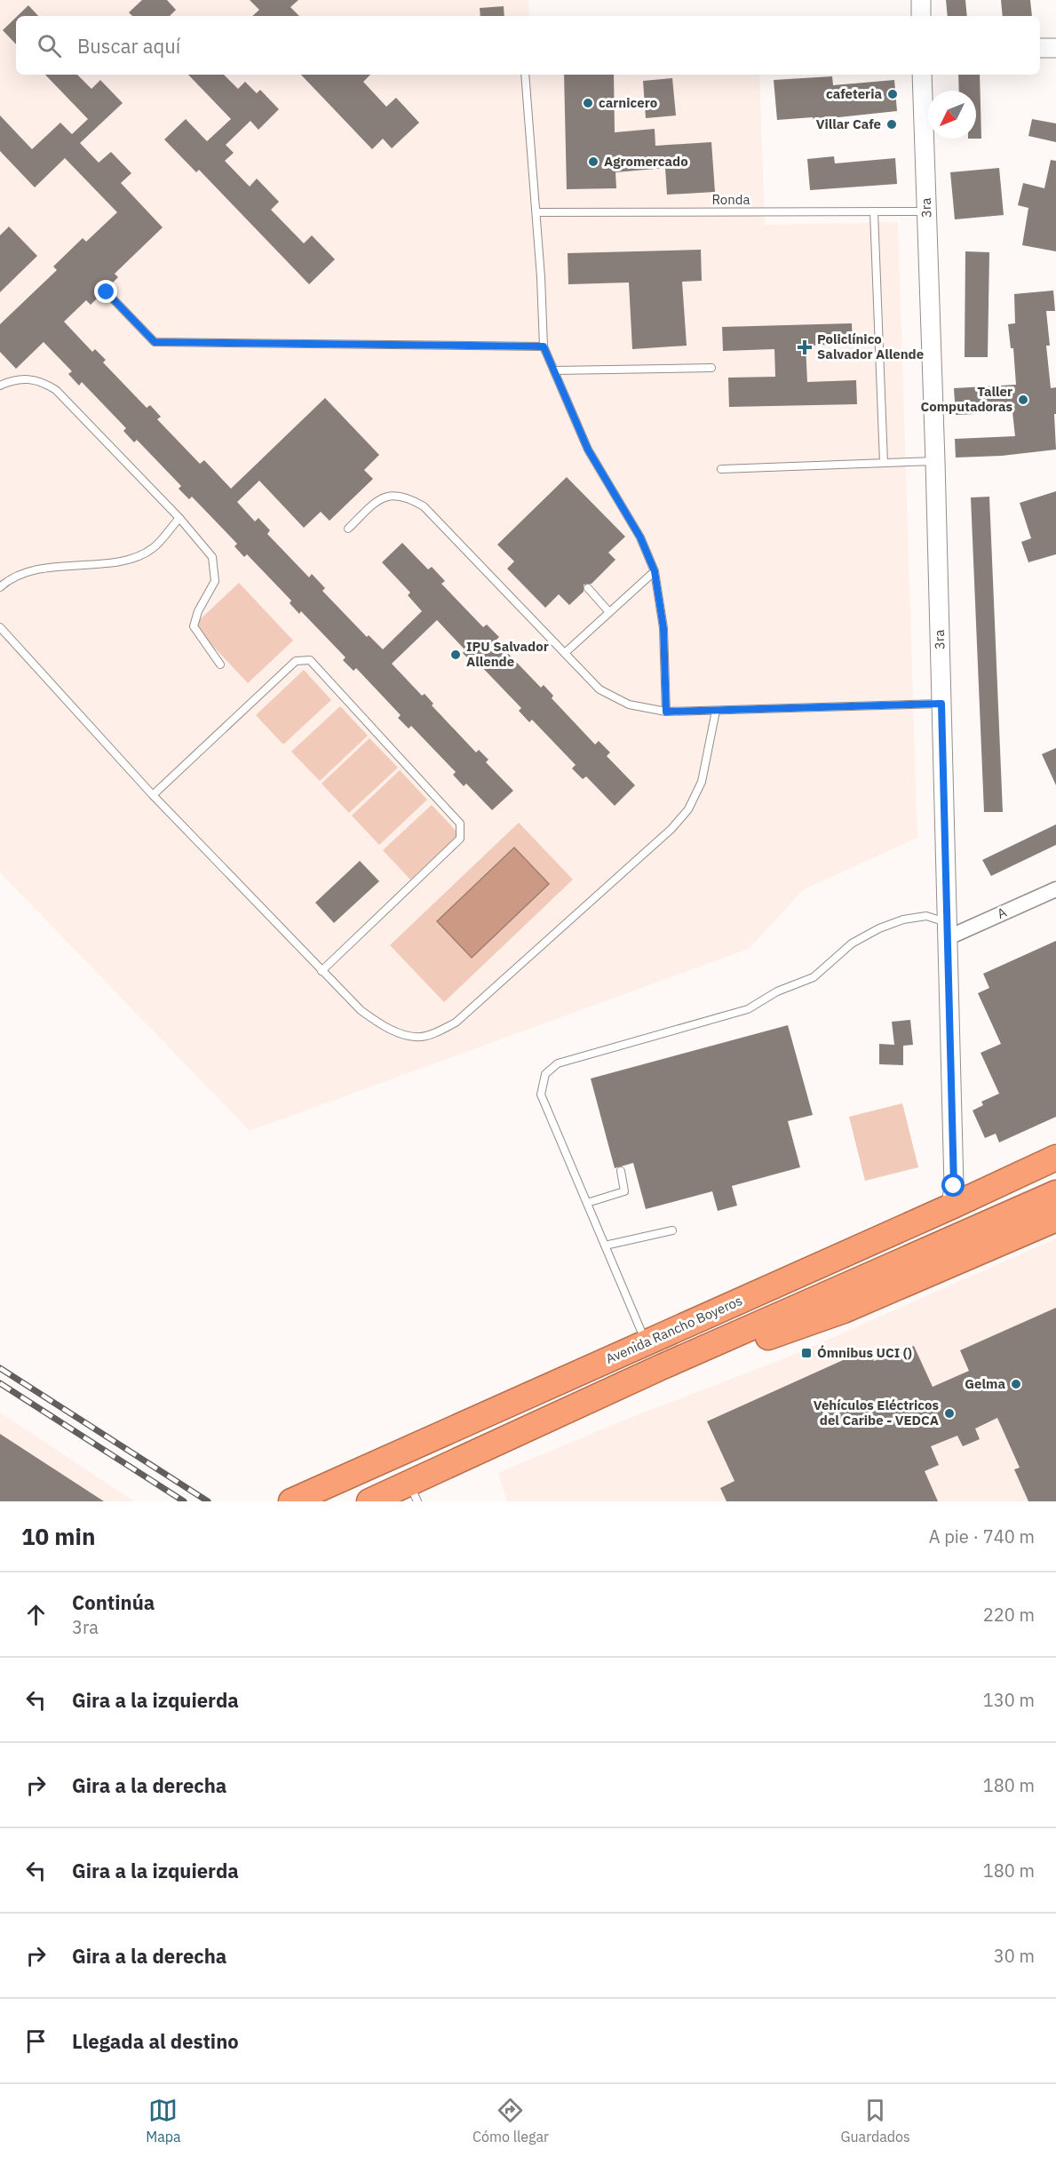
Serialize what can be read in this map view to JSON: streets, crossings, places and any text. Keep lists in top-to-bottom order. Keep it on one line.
{"streets":{"highway":["Avenida Rancho Boyeros"],"street":["3ra","A"],"lane":["Ronda"]},"crossings":[["Ronda","3ra"],["3ra","A"],["3ra","Avenida Rancho Boyeros"]],"places":{"other":["cafeteria","carnicero","Villar Cafe","Agromercado","Taller Computadoras","IPU Salvador Allende","Gelma","Vehículos Eléctricos del Caribe - VEDCA"],"health":["Policlínico Salvador Allende"],"transit":["Ómnibus UCI ()"]},"north":"bottom left","page":{"search":"Buscar aquí","heading":["10 min","A pie · 740 m"],"list":[["Continúa","3ra","220 m"],["Gira a la izquierda","130 m"],["Gira a la derecha","180 m"],["Gira a la izquierda","180 m"],["Gira a la derecha","30 m"],"Llegada al destino"],"nav":["Mapa","Cómo llegar","Guardados"]}}
